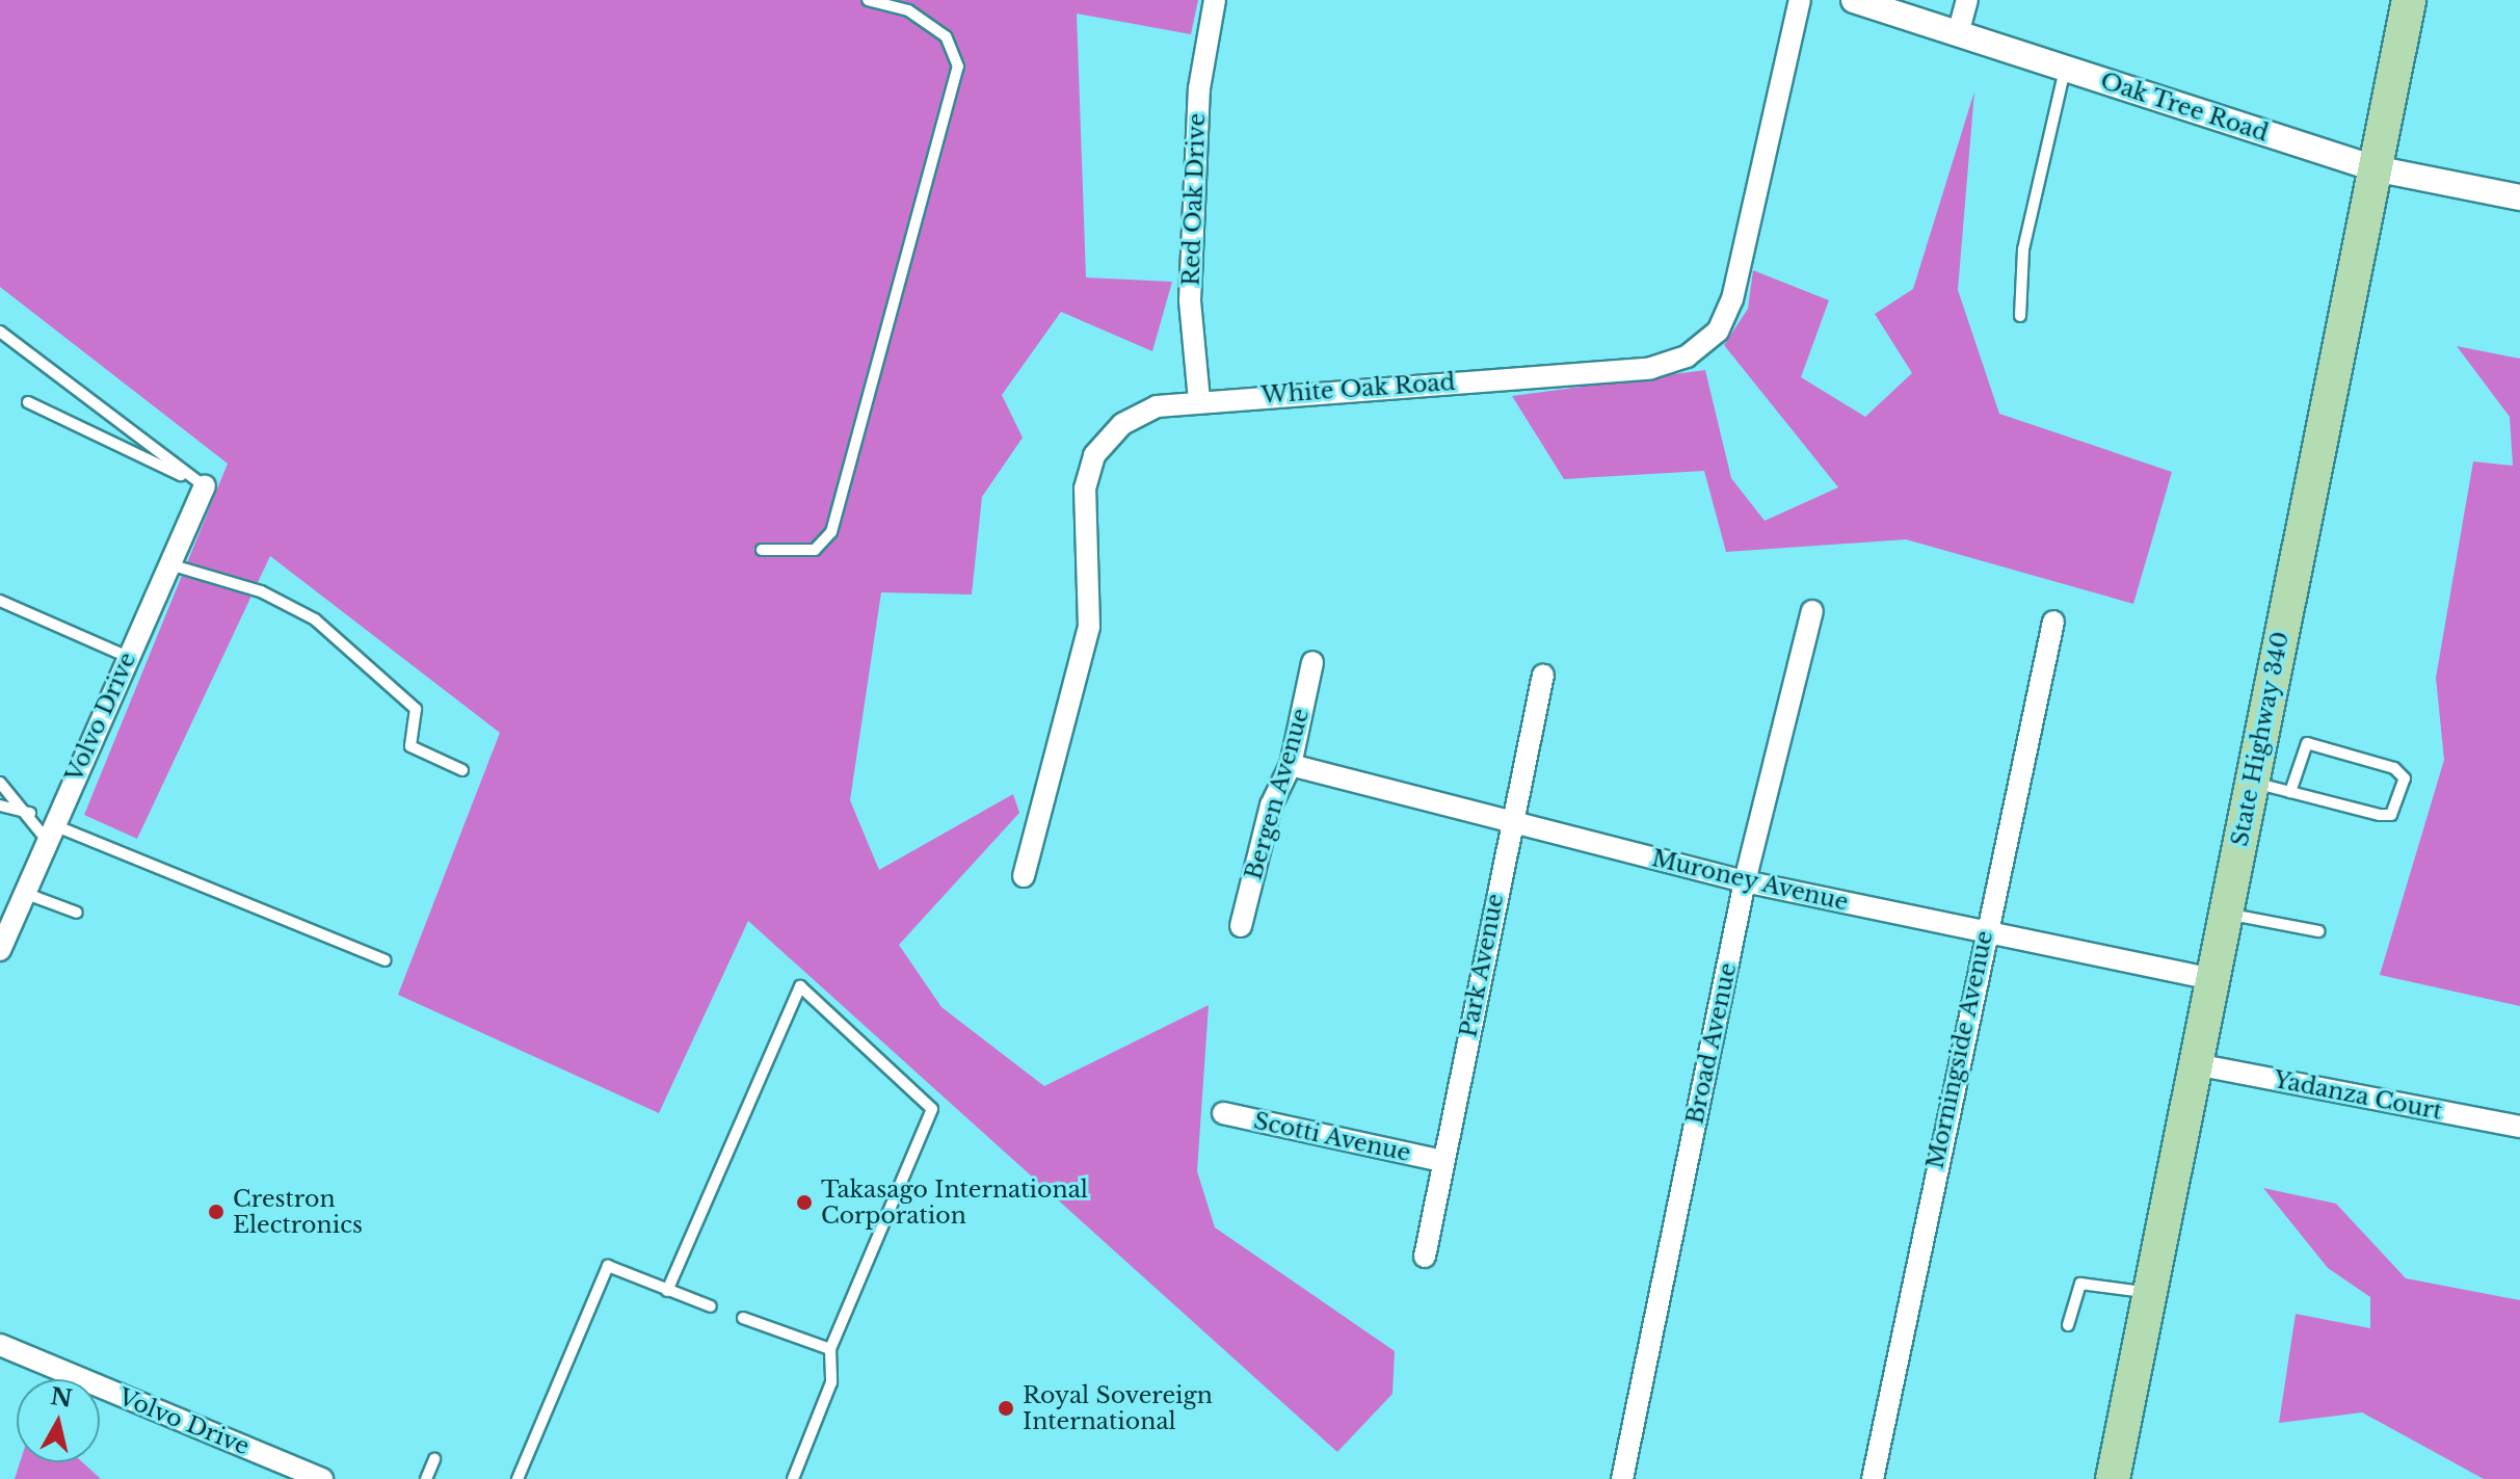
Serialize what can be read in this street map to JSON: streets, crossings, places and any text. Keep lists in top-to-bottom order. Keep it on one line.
{"streets":{"main road":["State Highway 340"],"street":["Oak Tree Road","Red Oak Drive","White Oak Road","Volvo Drive","Bergen Avenue","Muroney Avenue","Park Avenue","Broad Avenue","Morningside Avenue","Yadanza Court","Scotti Avenue"]},"crossings":[["Oak Tree Road","State Highway 340"],["Red Oak Drive","White Oak Road"],["State Highway 340","Muroney Avenue"],["State Highway 340","Yadanza Court"],["Bergen Avenue","Muroney Avenue"],["Muroney Avenue","Park Avenue"],["Muroney Avenue","Broad Avenue"],["Muroney Avenue","Morningside Avenue"],["Park Avenue","Scotti Avenue"]],"places":["Takasago International Corporation","Crestron Electronics","Royal Sovereign International"],"north":"top"}
